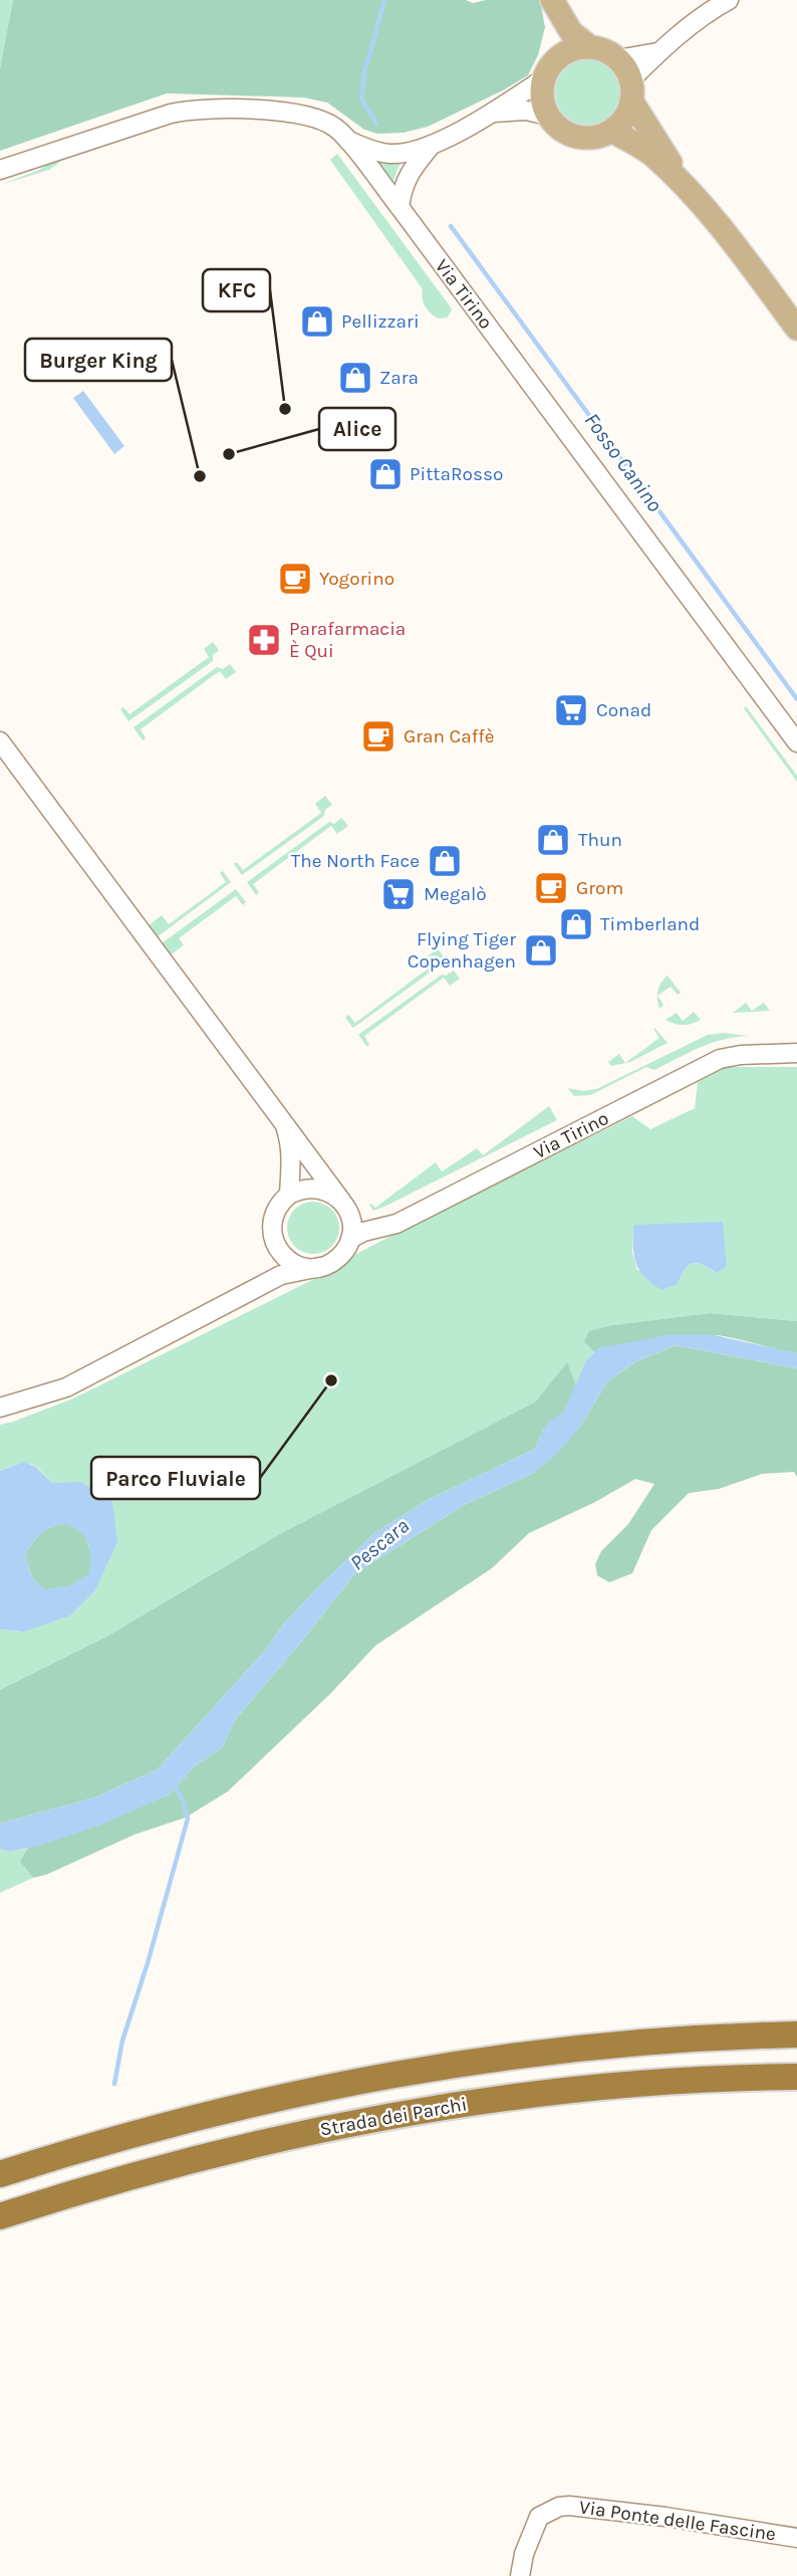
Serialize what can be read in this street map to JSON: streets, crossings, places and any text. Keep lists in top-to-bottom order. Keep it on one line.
{"streets":{"highway":["Strada dei Parchi"],"street":["Via Tirino","Via Ponte delle Fascine"]},"water":["Fosso Canino","Pescara"],"places":{"shop":["Pellizzari","Zara","PittaRosso","Thun","The North Face","Timberland","Flying Tiger Copenhagen"],"other":["KFC","Alice","Burger King","Parco Fluviale"],"cafe":["Yogorino","Gran Caffè","Grom"],"pharmacy":["Parafarmacia È Qui"],"supermarket":["Conad","Megalò"]}}
